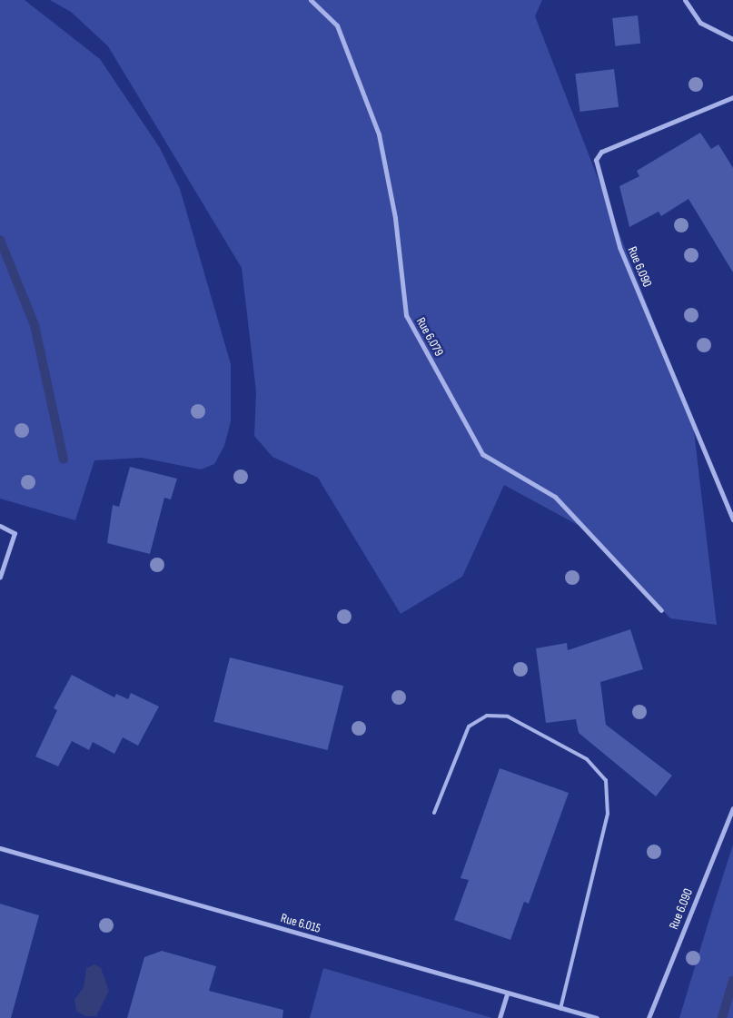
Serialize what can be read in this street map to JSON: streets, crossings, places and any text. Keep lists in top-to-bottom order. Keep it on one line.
{"streets":{"street":["Rue 6.090","Rue 6.079","Rue 6.015"]}}
